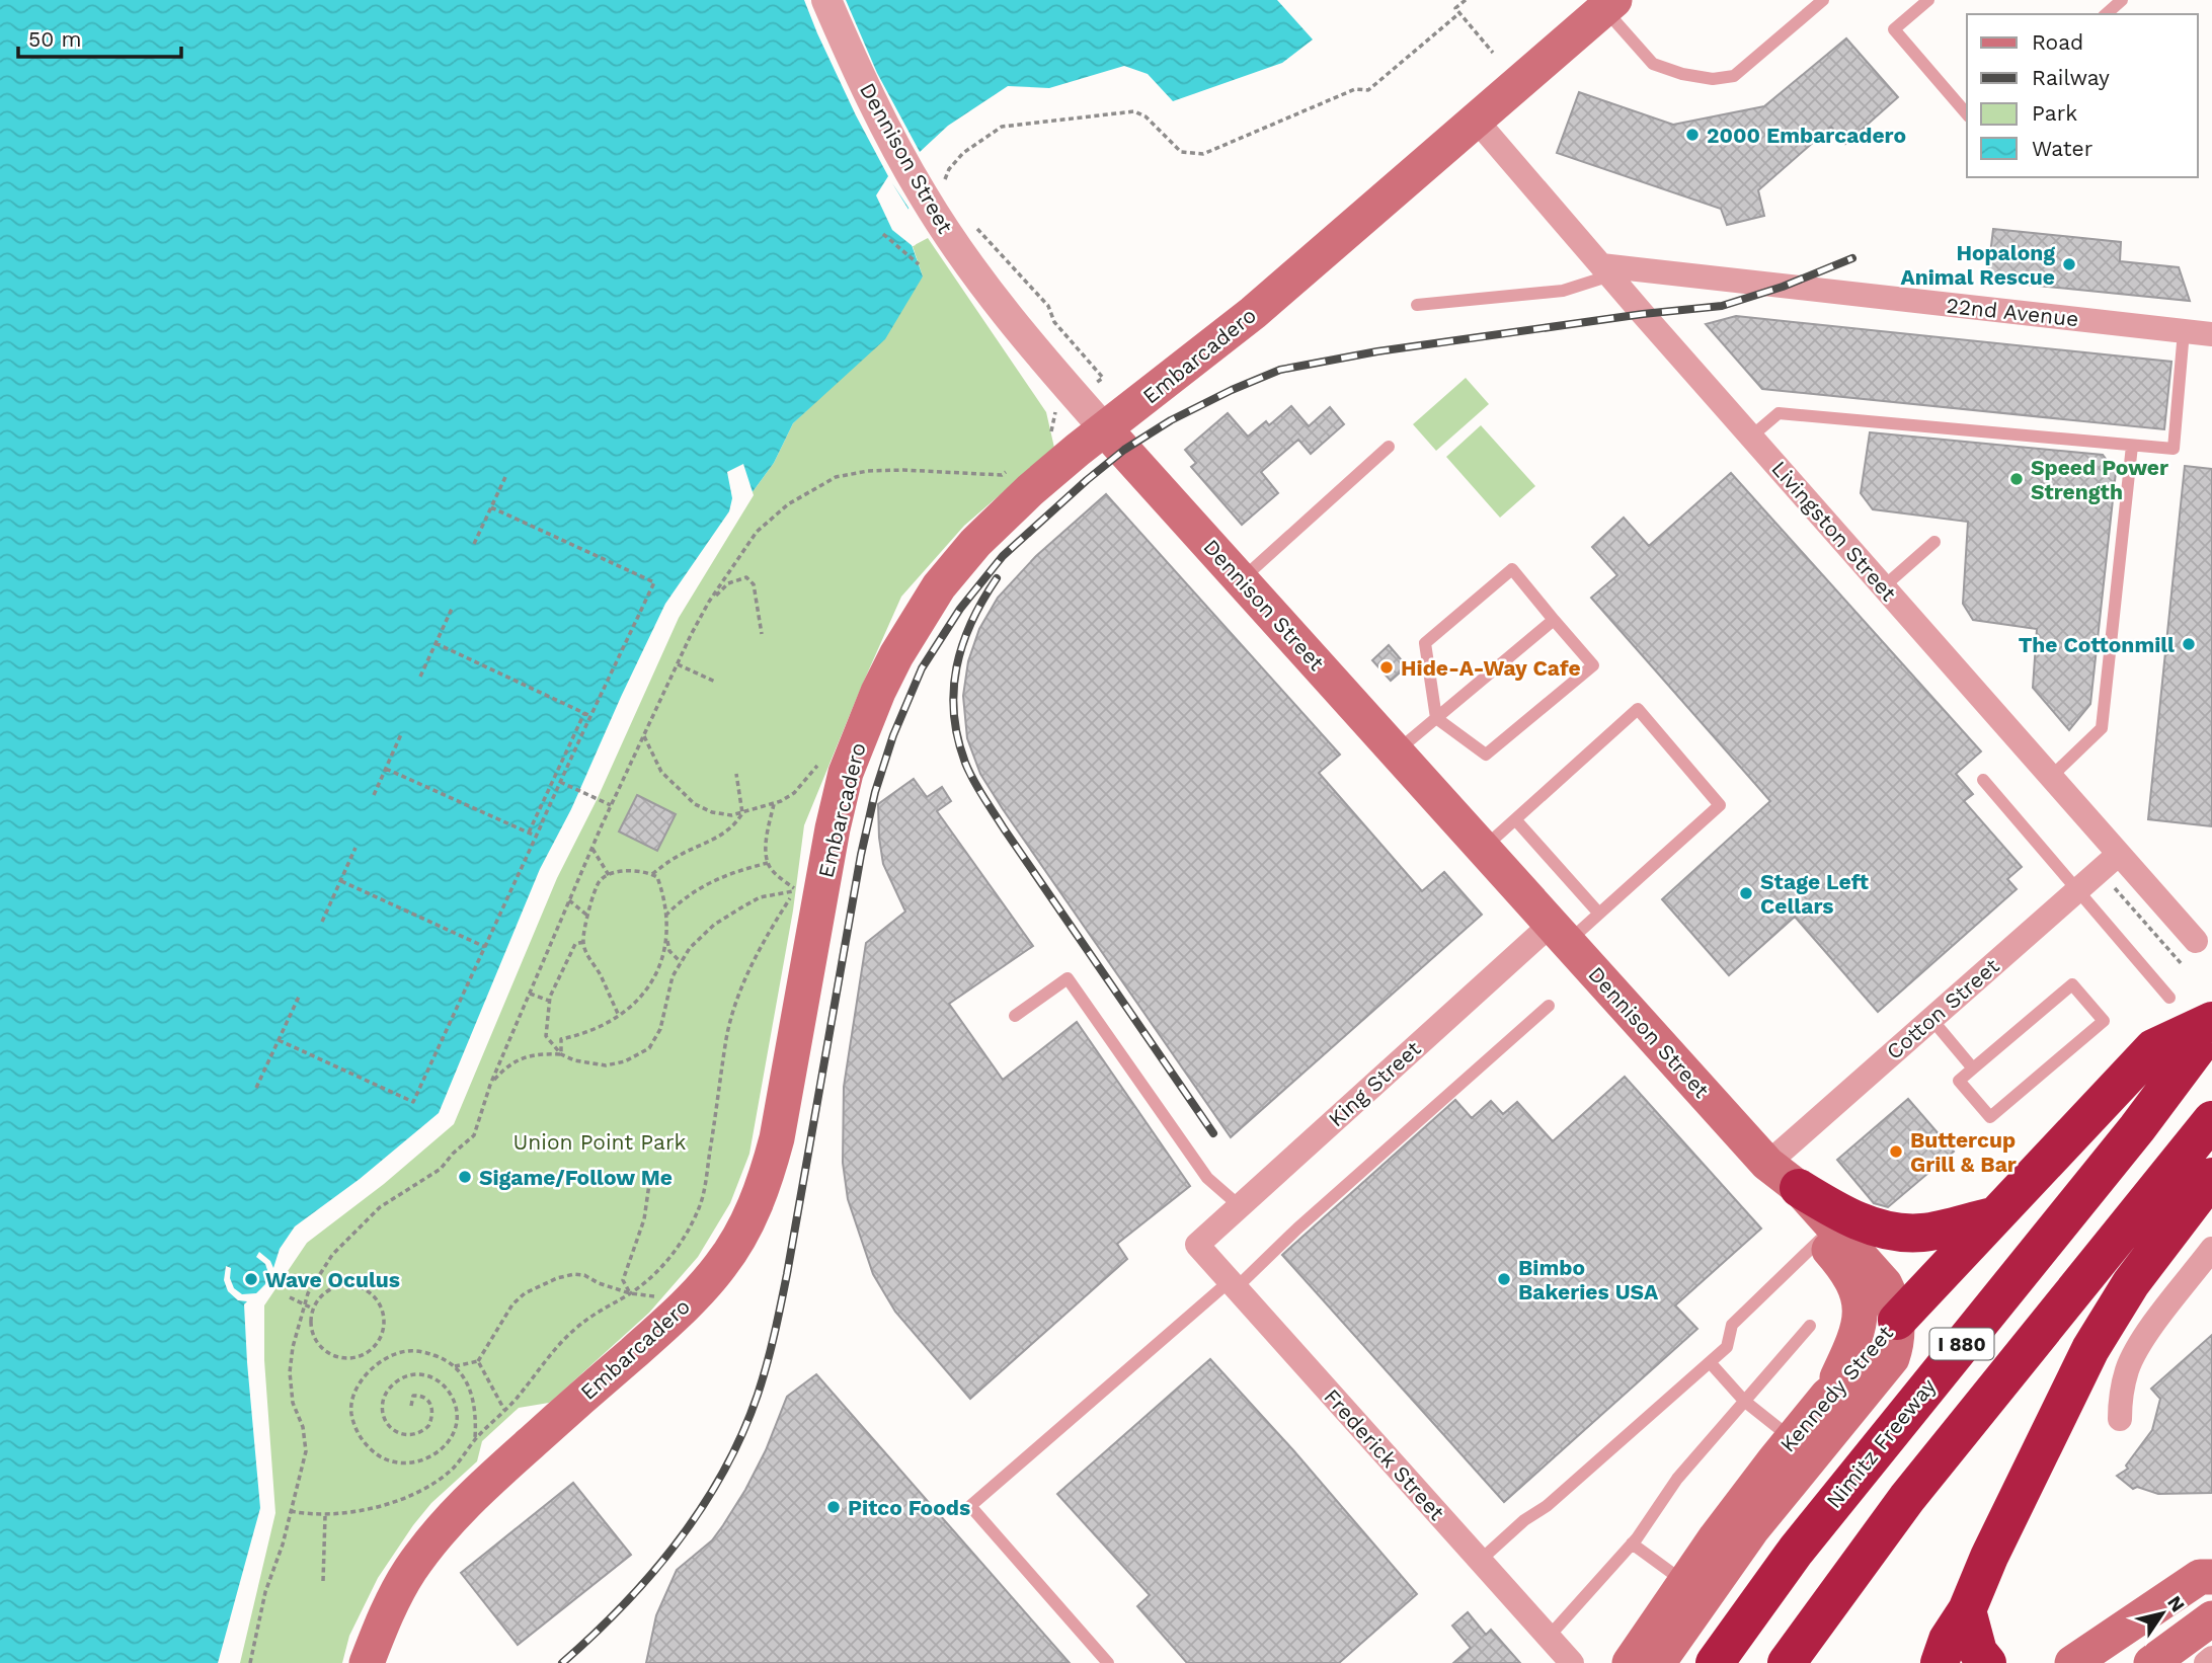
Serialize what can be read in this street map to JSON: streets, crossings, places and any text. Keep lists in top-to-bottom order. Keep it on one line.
{"streets":{"highway":["I 880","Nimitz Freeway"],"main road":["Dennison Street","Embarcadero","Kennedy Street"],"street":["22nd Avenue","Livingston Street","Cotton Street","King Street","Frederick Street"]},"crossings":[["Dennison Street","Embarcadero"],["Dennison Street","Cotton Street"],["Dennison Street","King Street"],["Dennison Street","Kennedy Street"],["22nd Avenue","Livingston Street"],["Embarcadero","Livingston Street"],["Livingston Street","Cotton Street"],["King Street","Frederick Street"]],"parks":["Union Point Park"],"places":["2000 Embarcadero","Hopalong Animal Rescue","Speed Power Strength","The Cottonmill","Hide-A-Way Cafe","Stage Left Cellars","Buttercup Grill & Bar","Sigame/Follow Me","Wave Oculus","Bimbo Bakeries USA","Pitco Foods"],"legend":["Road","Railway","Park","Water"],"scale_bar":"50 m","north":"top right"}
